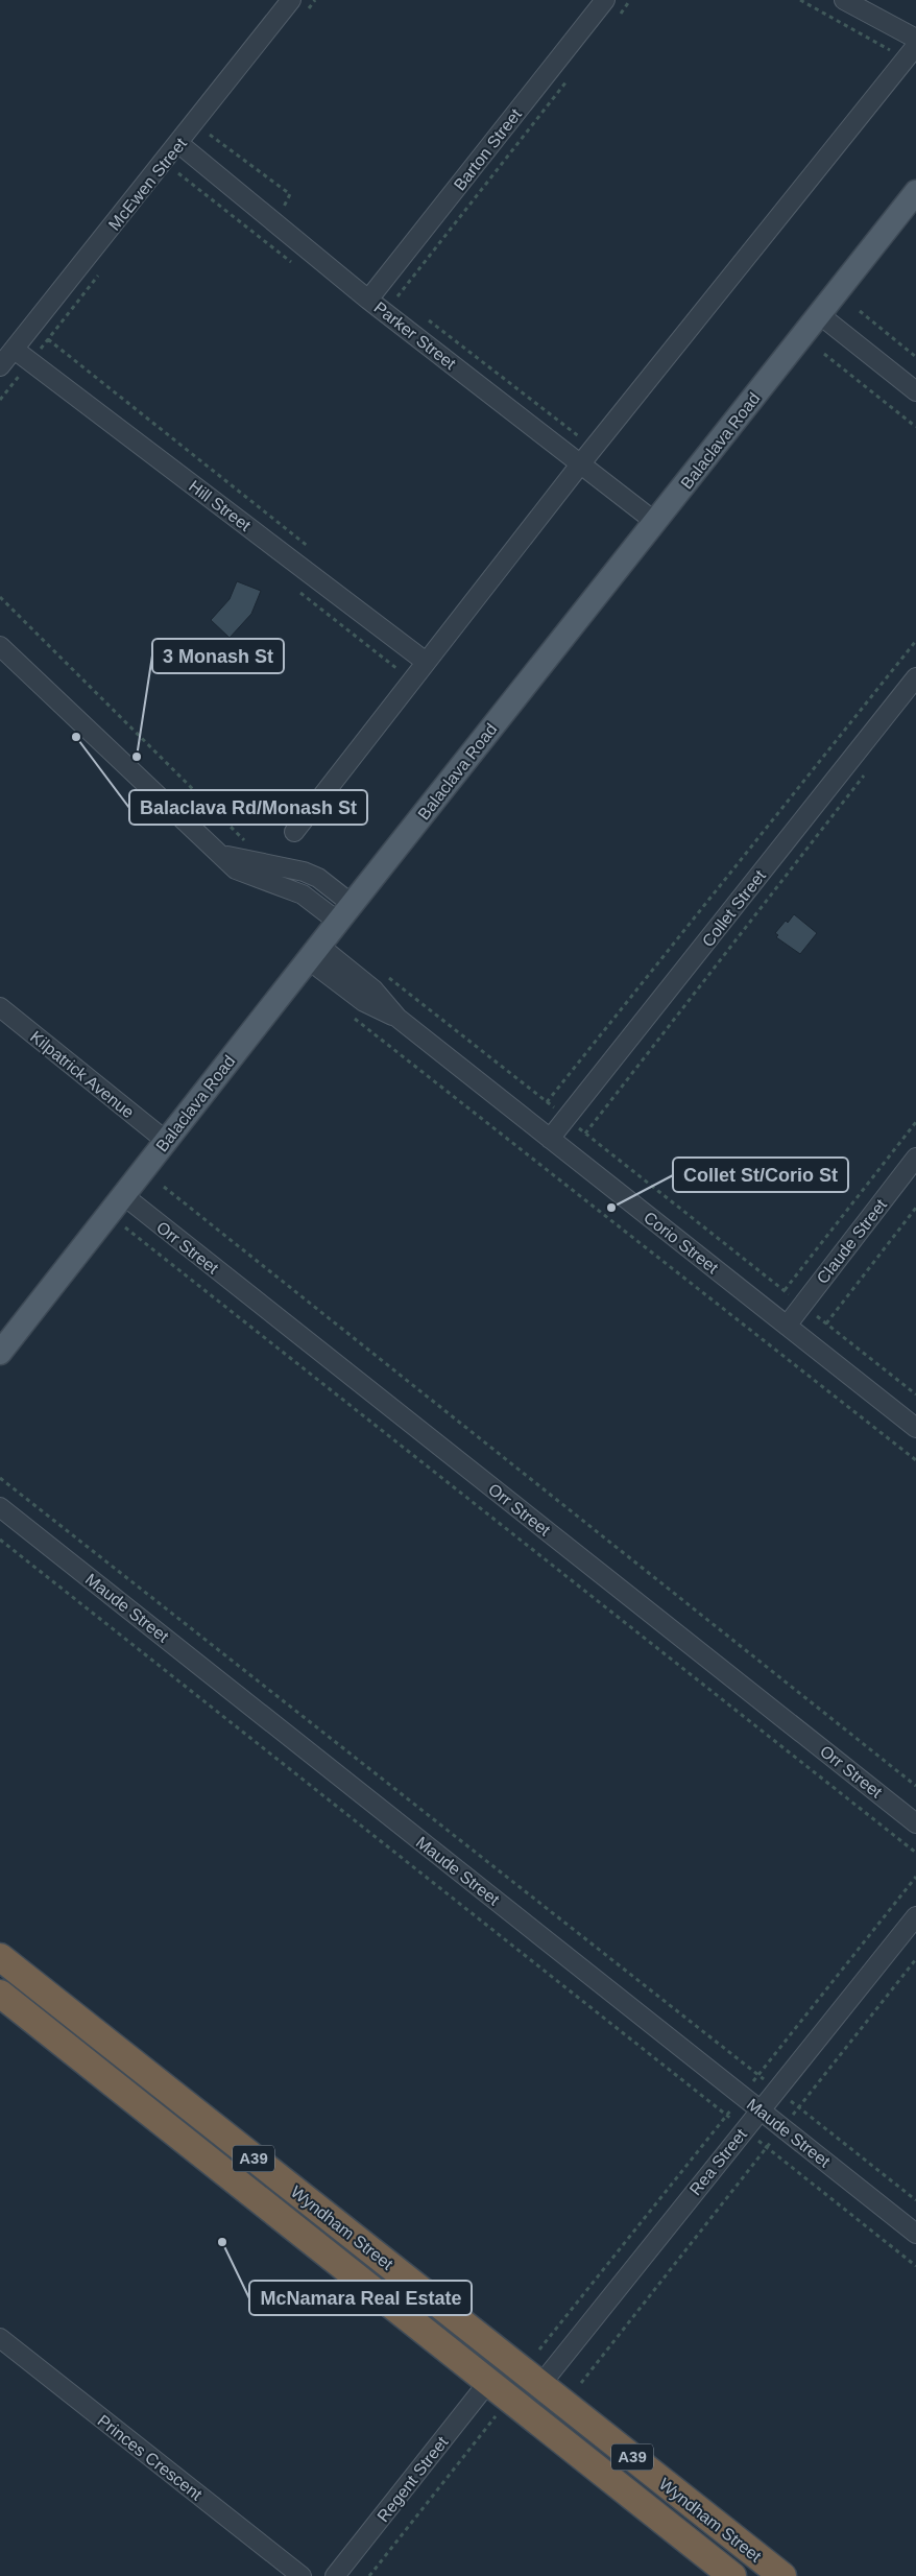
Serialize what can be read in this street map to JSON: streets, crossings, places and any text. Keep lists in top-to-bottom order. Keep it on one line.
{"streets":{"highway":["A39","Wyndham Street"],"main road":["Balaclava Road"],"street":["Barton Street","McEwen Street","Parker Street","Hill Street","Collet Street","Kilpatrick Avenue","Claude Street","Corio Street","Orr Street","Maude Street","Rea Street","Princes Crescent","Regent Street"]},"crossings":[["Barton Street","Parker Street"],["McEwen Street","Parker Street"],["McEwen Street","Hill Street"],["Parker Street","Balaclava Road"],["Balaclava Road","Kilpatrick Avenue"],["Balaclava Road","Corio Street"],["Balaclava Road","Orr Street"],["Collet Street","Corio Street"],["Claude Street","Corio Street"],["Maude Street","Rea Street"],["Rea Street","Wyndham Street"],["Wyndham Street","Regent Street"]],"places":["Balaclava Rd/Monash St","3 Monash St","Collet St/Corio St","McNamara Real Estate"]}
